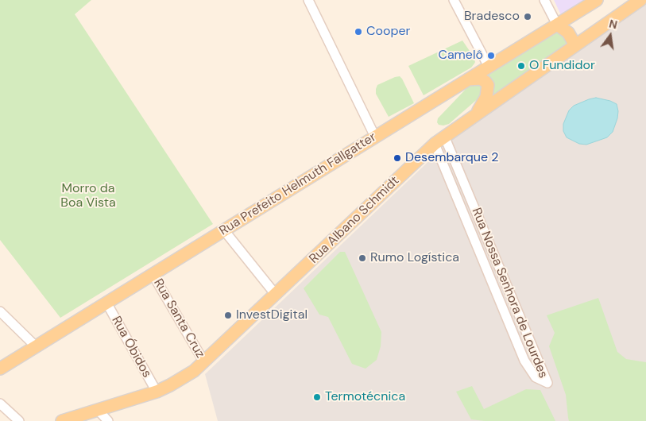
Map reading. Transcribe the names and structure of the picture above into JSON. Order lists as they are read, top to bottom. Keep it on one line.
{"streets":{"main road":["Rua Prefeito Helmuth Fallgatter","Rua Albano Schmidt"],"street":["Rua Nossa Senhora de Lourdes","Rua Santa Cruz","Rua Óbidos"]},"crossings":[["Rua Prefeito Helmuth Fallgatter","Rua Santa Cruz"],["Rua Prefeito Helmuth Fallgatter","Rua Óbidos"],["Rua Albano Schmidt","Rua Nossa Senhora de Lourdes"],["Rua Albano Schmidt","Rua Santa Cruz"],["Rua Albano Schmidt","Rua Óbidos"]],"parks":["Morro da Boa Vista"],"places":["Bradesco","Cooper","Camelô","O Fundidor","Desembarque 2","Rumo Logística","InvestDigital","Termotécnica"],"north":"top"}
